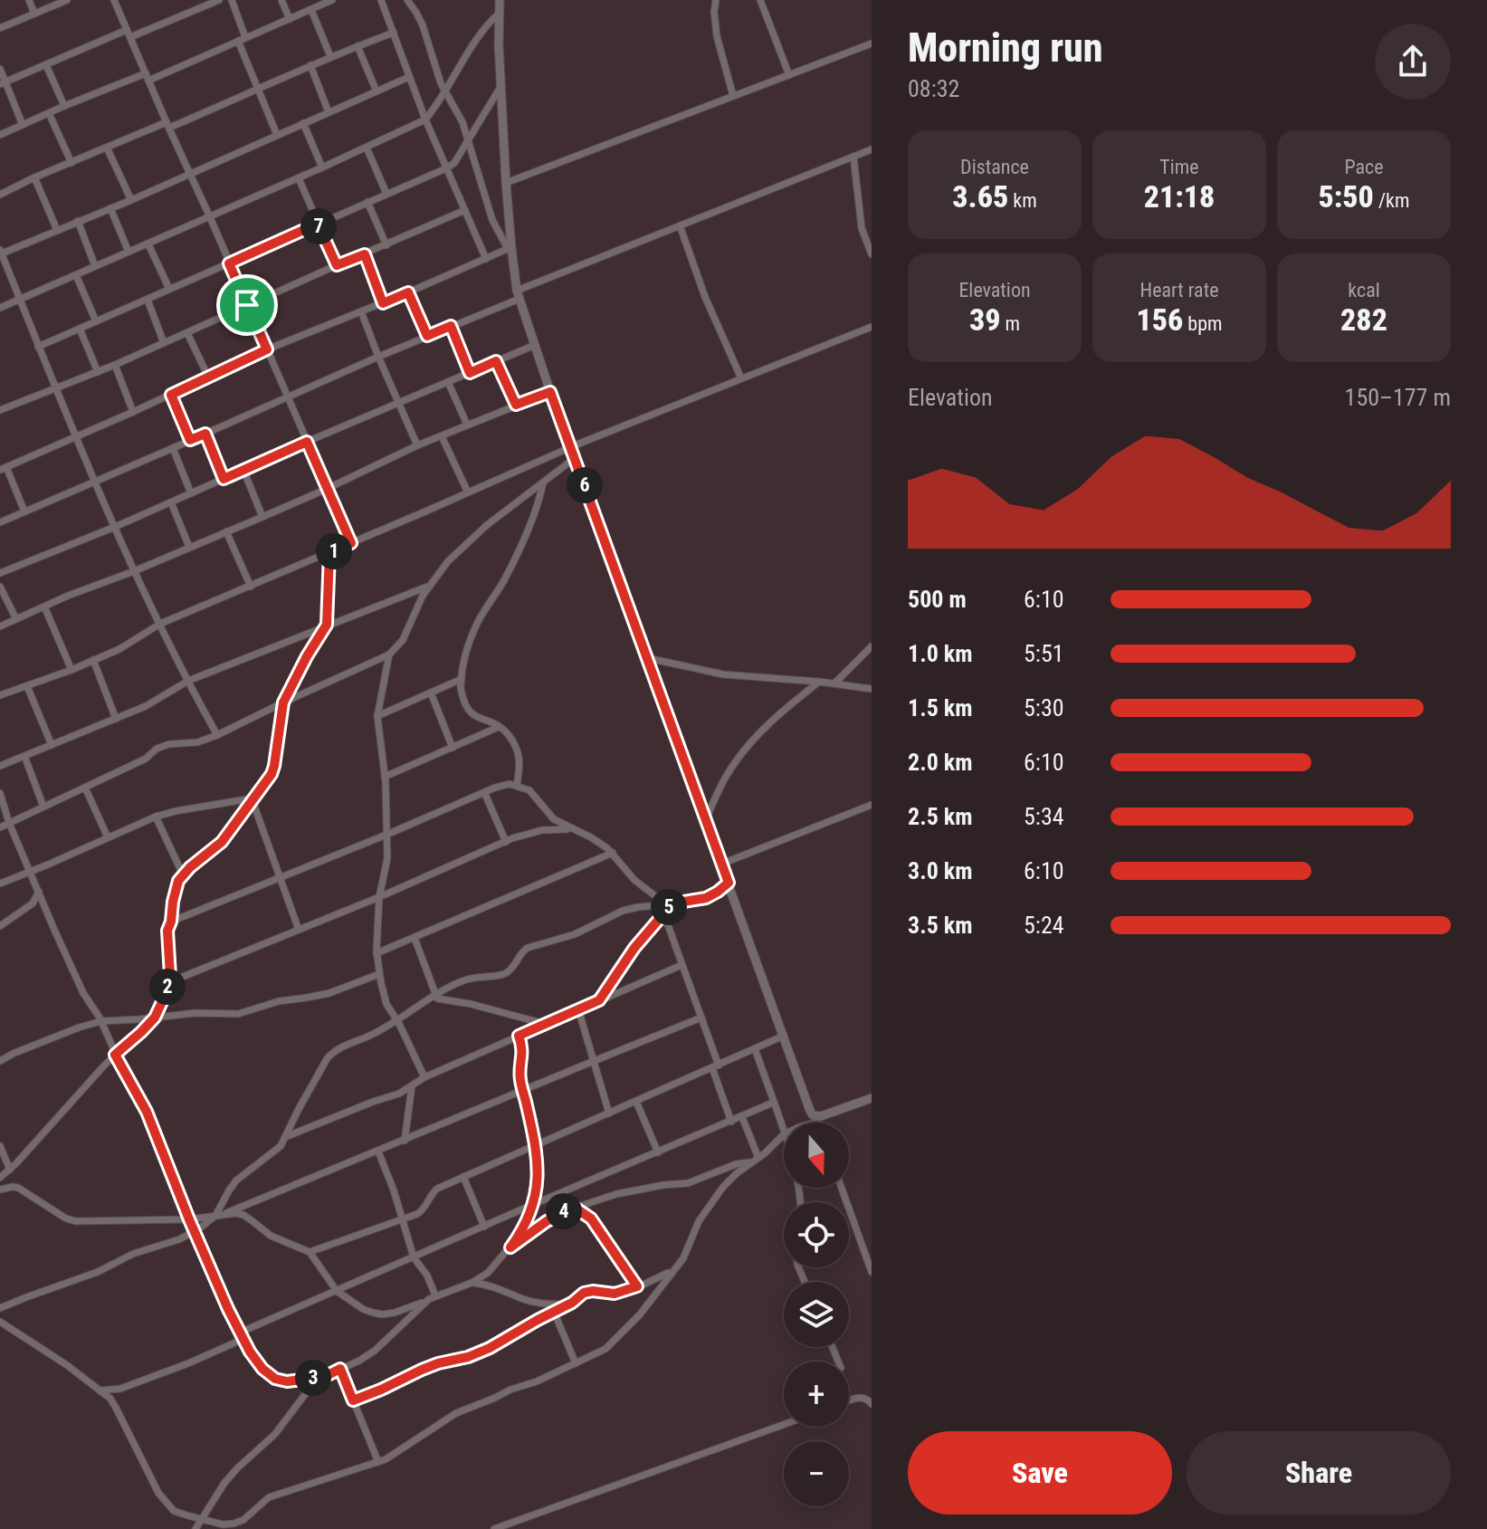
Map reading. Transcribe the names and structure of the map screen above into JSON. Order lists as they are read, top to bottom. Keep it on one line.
{"north":"bottom","page":{"heading":["Morning run","08:32"],"stats":[["Distance","3.65 km"],["Time","21:18"],["Pace","5:50 /km"],["Elevation","39 m"],["Heart rate","156 bpm"],["kcal","282"]],"pins":["7","6","1","5","2","4","3"],"chart":["Elevation","150–177 m"],"list":[{"name":"500 m","note":"6:10"},{"name":"1.0 km","note":"5:51"},{"name":"1.5 km","note":"5:30"},{"name":"2.0 km","note":"6:10"},{"name":"2.5 km","note":"5:34"},{"name":"3.0 km","note":"6:10"},{"name":"3.5 km","note":"5:24"}],"map_buttons":["+","−"],"buttons":["Save","Share"]}}
